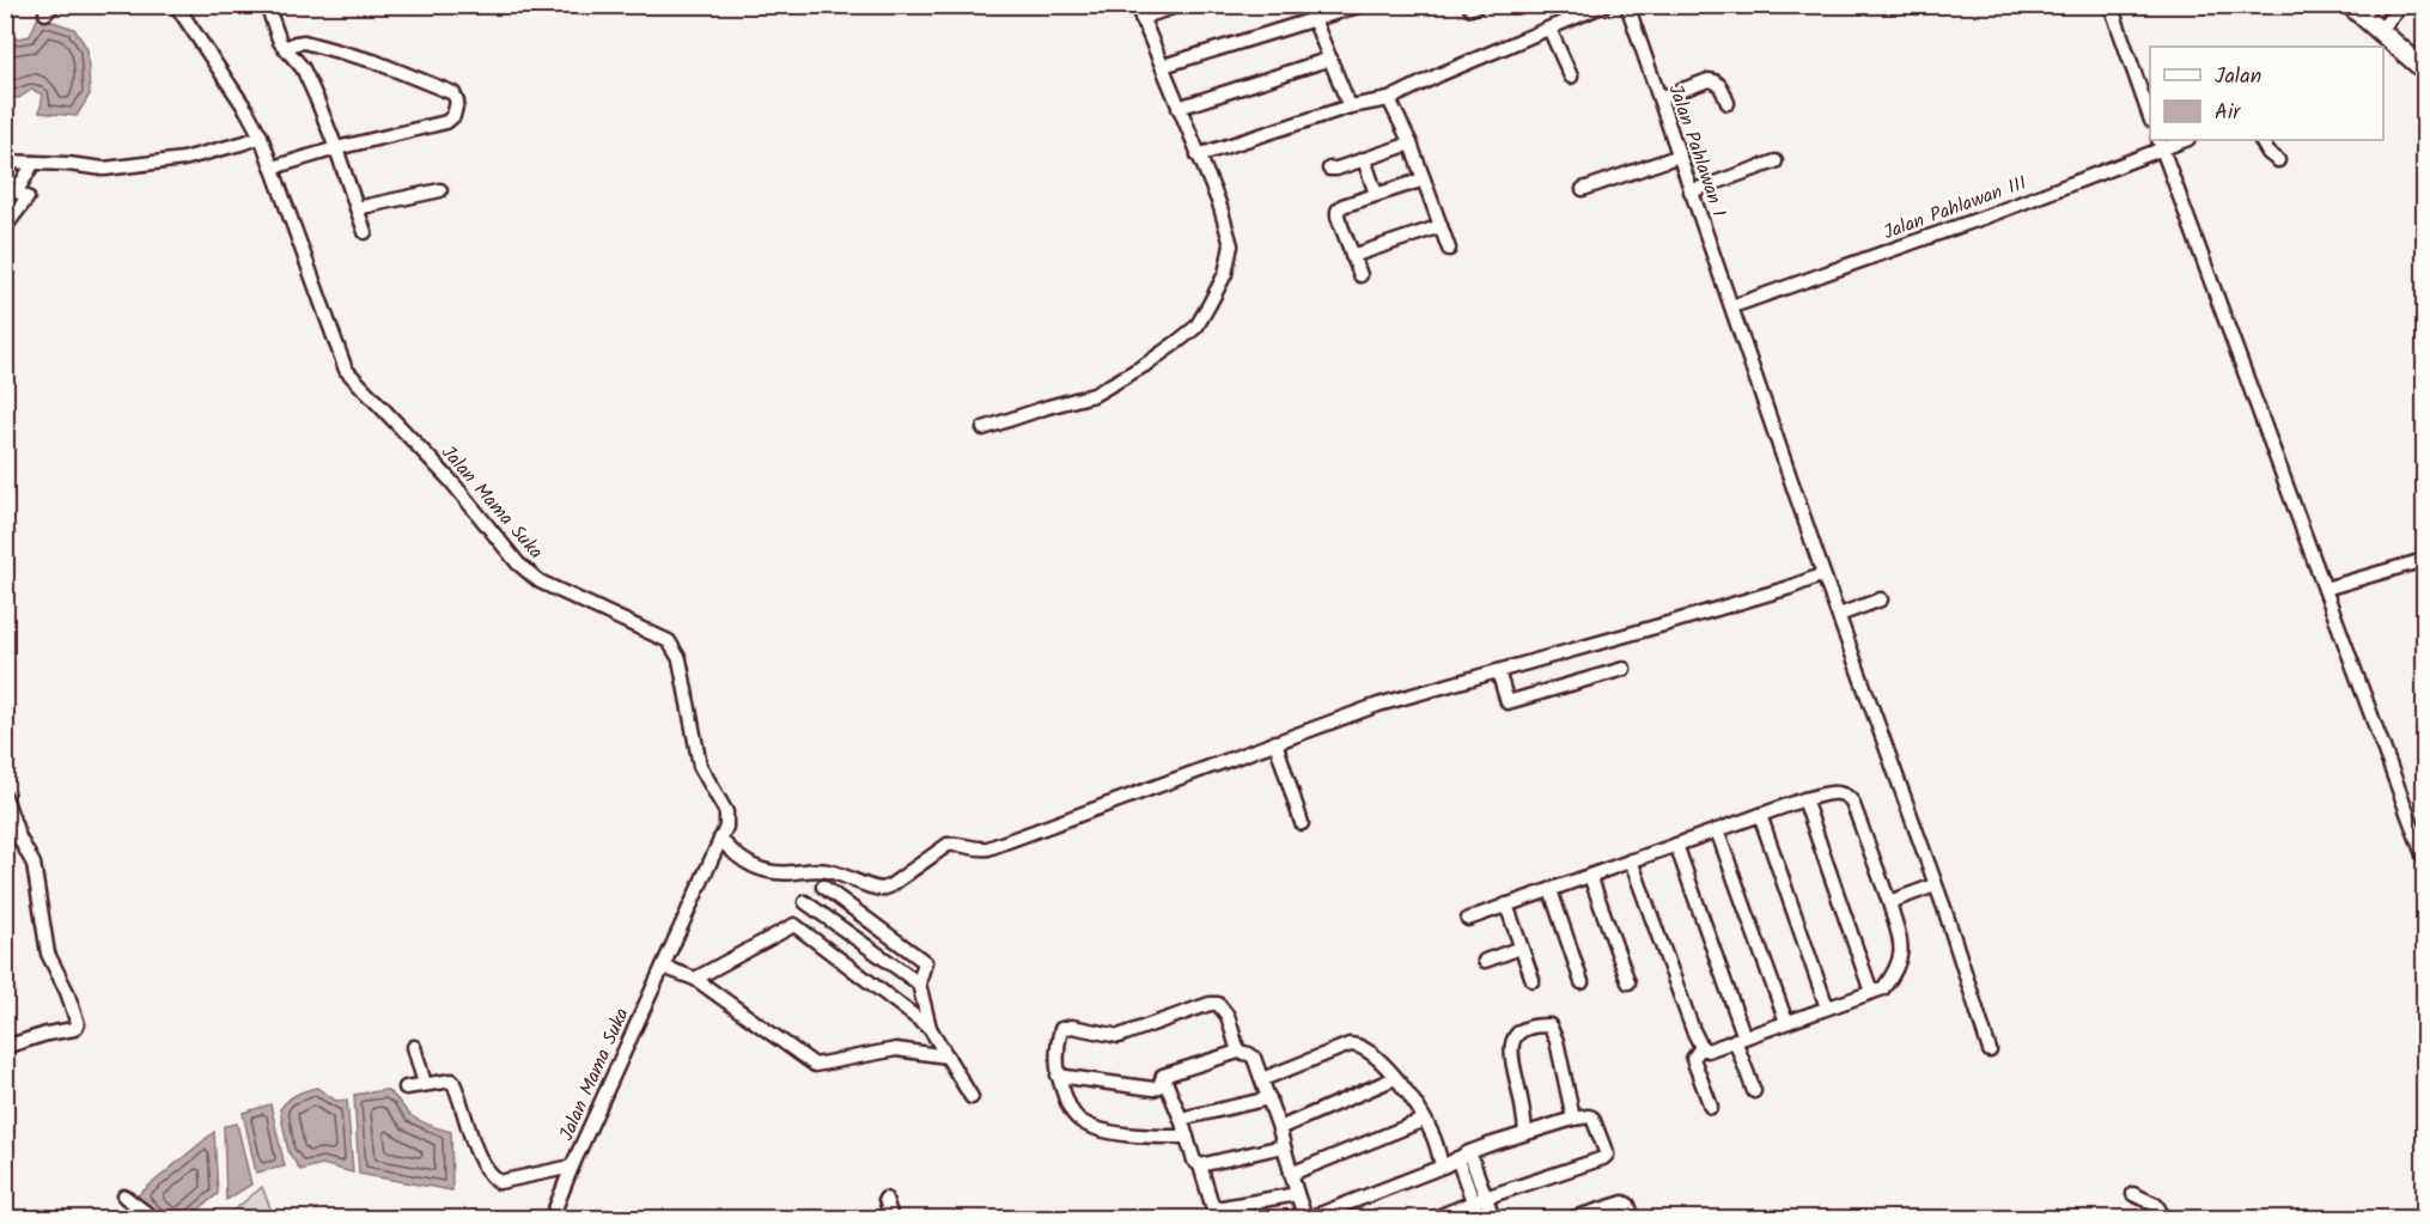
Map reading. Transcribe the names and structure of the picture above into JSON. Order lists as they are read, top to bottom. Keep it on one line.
{"streets":{"street":["Jalan Pahlawan I","Jalan Pahlawan III","Jalan Mama Suka"]},"crossings":[["Jalan Pahlawan I","Jalan Pahlawan III"]],"legend":["Jalan","Air"]}
